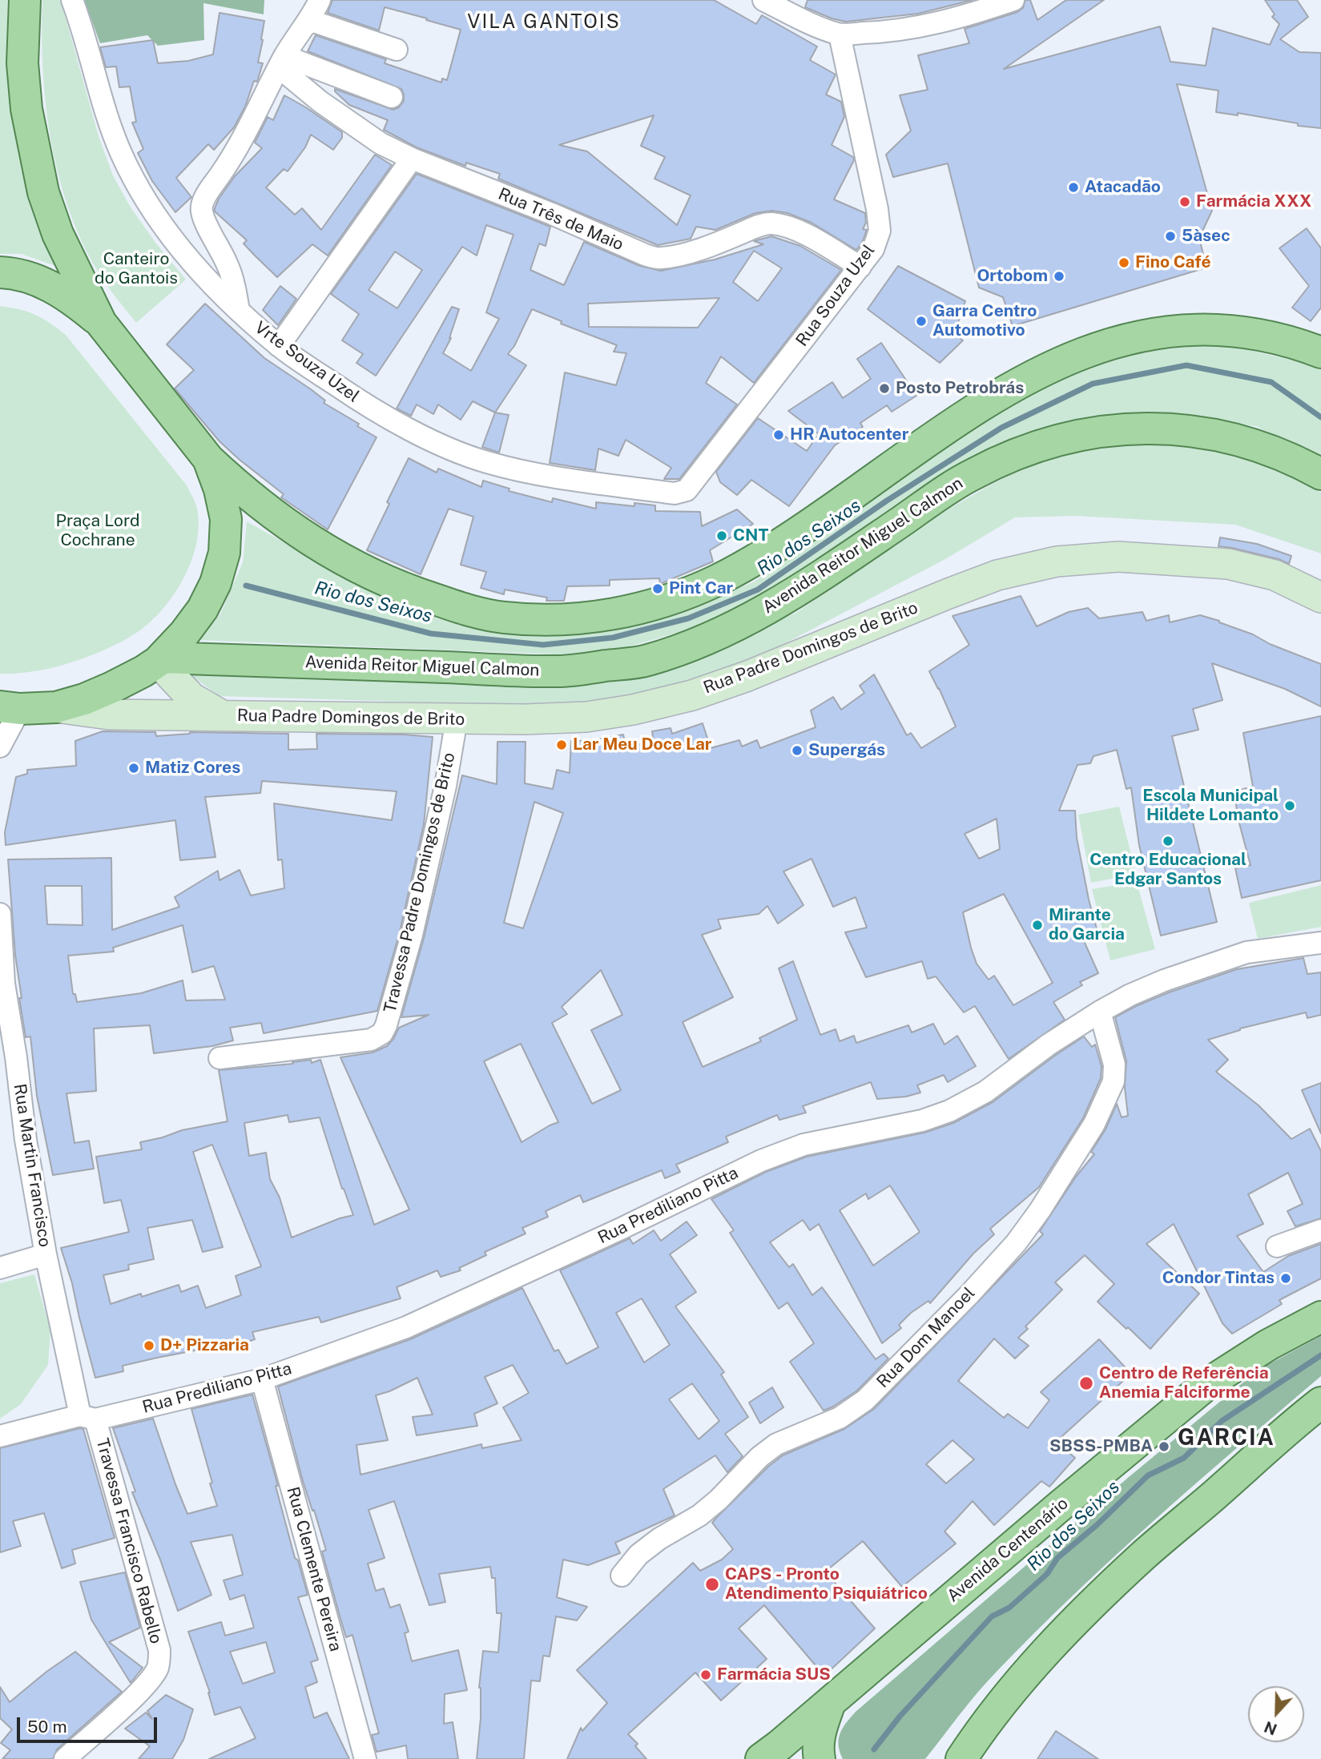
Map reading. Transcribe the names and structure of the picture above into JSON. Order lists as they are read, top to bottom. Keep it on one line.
{"streets":{"main road":["Avenida Reitor Miguel Calmon","Rua Padre Domingos de Brito","Avenida Centenário"],"street":["Rua Três de Maio","Rua Souza Uzel","Vrte Souza Uzel","Travessa Padre Domingos de Brito","Rua Martin Francisco","Rua Prediliano Pitta","Rua Dom Manoel","Travessa Francisco Rabello","Rua Clemente Pereira"]},"crossings":[["Rua Três de Maio","Rua Souza Uzel"],["Rua Souza Uzel","Vrte Souza Uzel"],["Avenida Reitor Miguel Calmon","Rua Padre Domingos de Brito"],["Rua Padre Domingos de Brito","Travessa Padre Domingos de Brito"],["Rua Martin Francisco","Rua Prediliano Pitta"],["Rua Martin Francisco","Travessa Francisco Rabello"],["Rua Prediliano Pitta","Rua Dom Manoel"],["Rua Prediliano Pitta","Travessa Francisco Rabello"],["Rua Prediliano Pitta","Rua Clemente Pereira"]],"districts":["VILA GANTOIS","GARCIA"],"water":["Rio dos Seixos"],"parks":["Canteiro do Gantois","Praça Lord Cochrane"],"places":["Atacadão","Farmácia XXX","5àsec","Fino Café","Ortobom","Garra Centro Automotivo","Posto Petrobrás","HR Autocenter","CNT","Pint Car","Lar Meu Doce Lar","Supergás","Matiz Cores","Escola Municipal Hildete Lomanto","Centro Educacional Edgar Santos","Mirante do Garcia","Condor Tintas","D+ Pizzaria","Centro de Referência Anemia Falciforme","SBSS-PMBA","CAPS - Pronto Atendimento Psiquiátrico","Farmácia SUS"],"scale_bar":"50 m","north":"bottom"}
